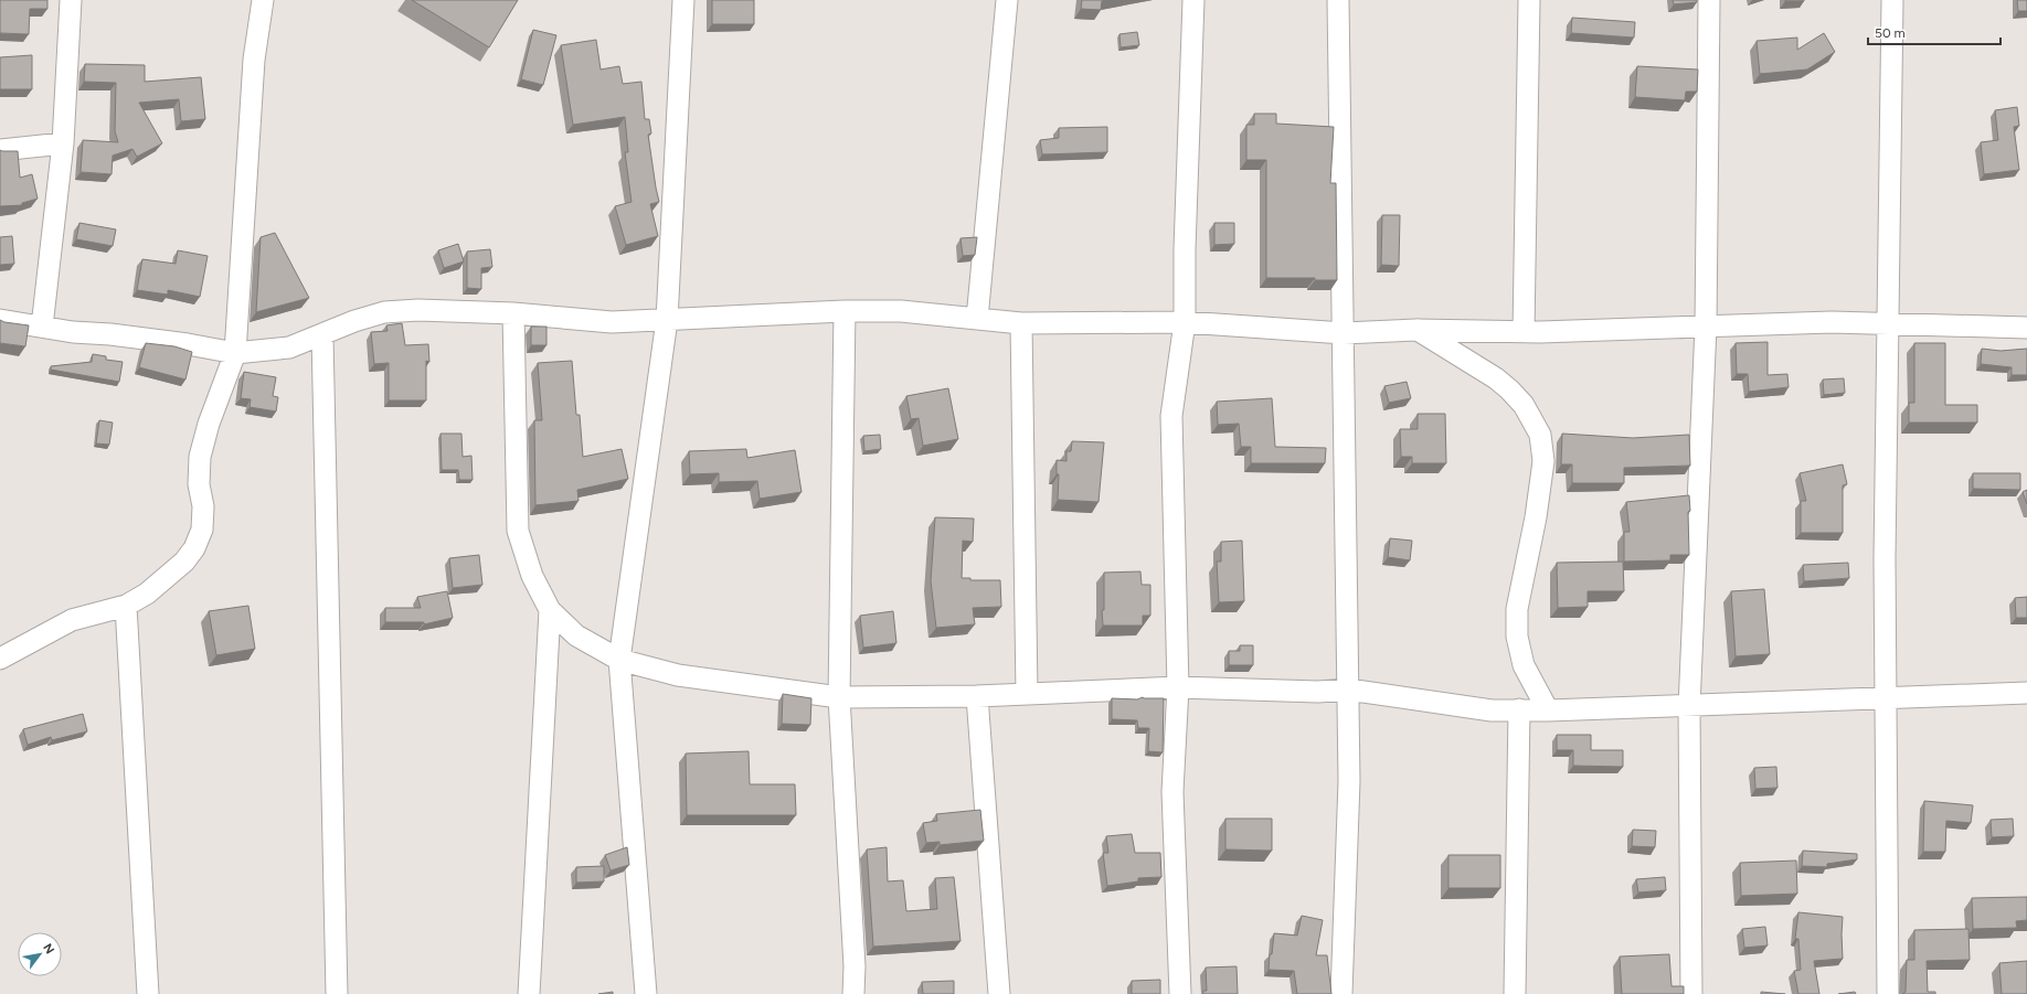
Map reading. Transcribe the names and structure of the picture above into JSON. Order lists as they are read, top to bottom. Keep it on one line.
{"scale_bar":"50 m","north":"top right"}
